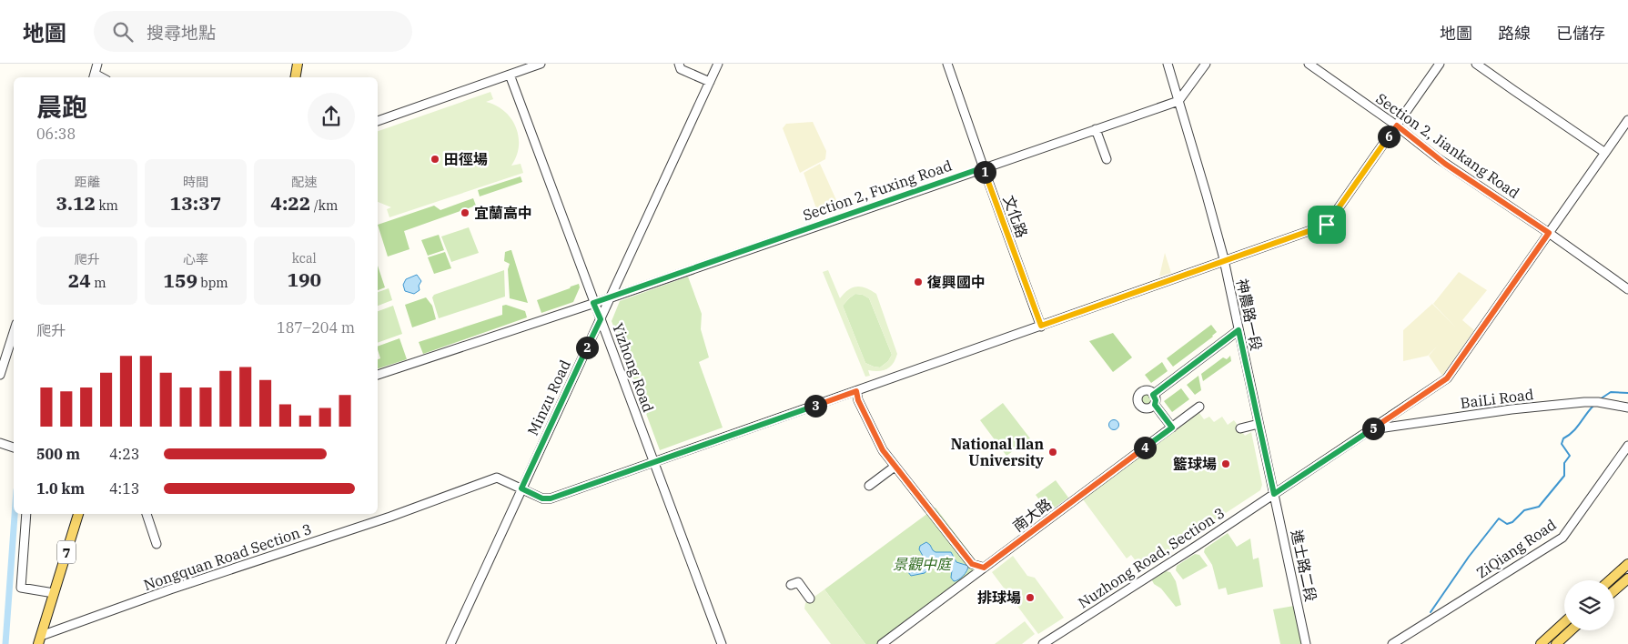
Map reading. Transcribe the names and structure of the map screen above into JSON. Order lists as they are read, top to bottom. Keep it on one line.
{"streets":{"main road":["7"],"street":["Section 2, Jiankang Road","Section 2, Fuxing Road","文化路","神農路一段","Yizhong Road","Minzu Road","BaiLi Road","南大路","ZiQiang Road","Nongquan Road Section 3","Nuzhong Road, Section 3","進士路二段"]},"crossings":[["Section 2, Jiankang Road","Nongquan Road Section 3"],["Section 2, Jiankang Road","Nuzhong Road, Section 3"],["Section 2, Fuxing Road","文化路"],["Section 2, Fuxing Road","神農路一段"],["Section 2, Fuxing Road","Yizhong Road"],["Section 2, Fuxing Road","Minzu Road"],["文化路","Nongquan Road Section 3"],["神農路一段","Nongquan Road Section 3"],["神農路一段","Nuzhong Road, Section 3"],["神農路一段","進士路二段"],["Yizhong Road","Minzu Road"],["Yizhong Road","Nongquan Road Section 3"],["Minzu Road","Nongquan Road Section 3"],["BaiLi Road","Nuzhong Road, Section 3"],["7","Nongquan Road Section 3"],["Nuzhong Road, Section 3","進士路二段"]],"parks":["景觀中庭"],"places":["田徑場","宜蘭高中","復興國中","National Ilan University","籃球場","排球場"],"page":{"header":"地圖","search":"搜尋地點","nav":["地圖","路線","已儲存"],"heading":["晨跑","06:38"],"pins":["6","1","2","3","5","4"],"stats":[["距離","3.12 km"],["時間","13:37"],["配速","4:22 /km"],["爬升","24 m"],["心率","159 bpm"],["kcal","190"]],"chart":["爬升","187–204 m"],"list":[{"name":"500 m","note":"4:23"},{"name":"1.0 km","note":"4:13"}]}}
